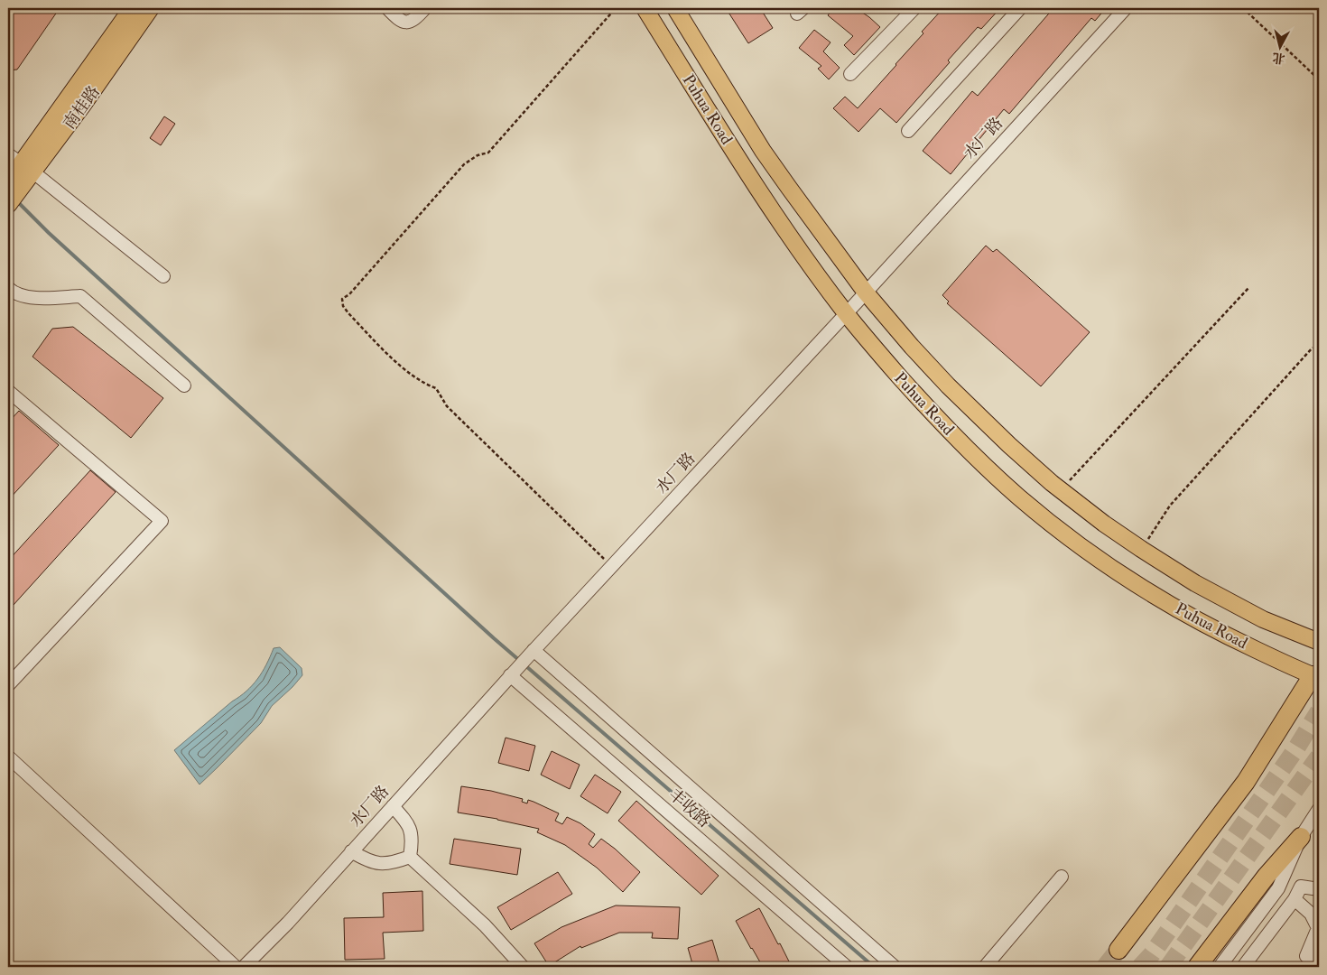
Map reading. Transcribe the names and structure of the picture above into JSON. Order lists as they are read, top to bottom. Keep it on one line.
{"streets":{"main road":["南桂路","Puhua Road"],"street":["水厂路","丰收路"]},"crossings":[["Puhua Road","水厂路"],["水厂路","丰收路"]],"north":"bottom"}
